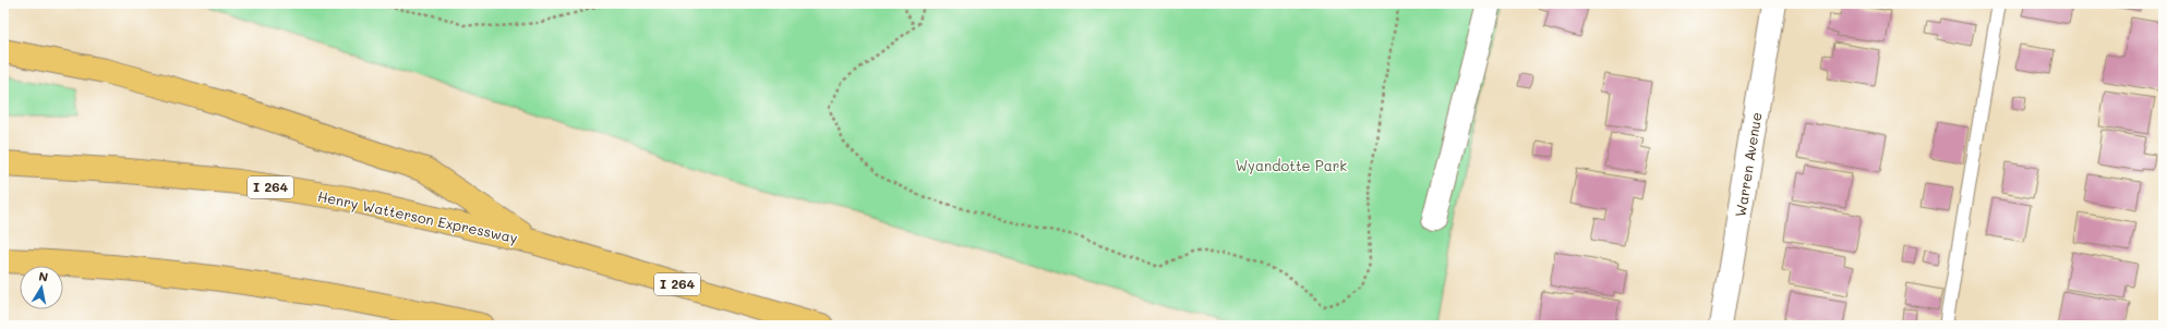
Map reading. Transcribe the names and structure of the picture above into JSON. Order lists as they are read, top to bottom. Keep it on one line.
{"streets":{"highway":["I 264","Henry Watterson Expressway"],"street":["Warren Avenue"]},"parks":["Wyandotte Park"],"north":"top"}
